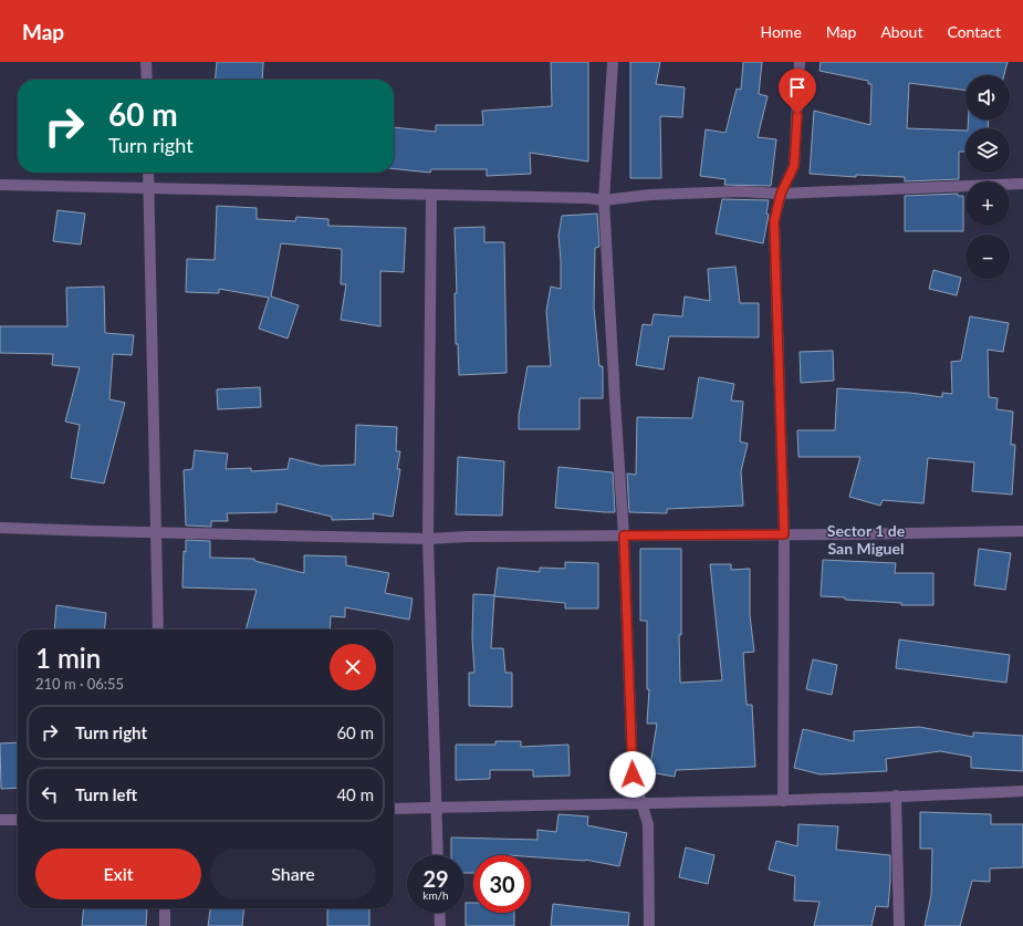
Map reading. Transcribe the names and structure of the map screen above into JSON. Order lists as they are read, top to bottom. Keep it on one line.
{"districts":["Sector 1 de San Miguel"],"page":{"header":"Map","nav":["Home","Map","About","Contact"],"map_buttons":["+","−"],"turn":["60 m","Turn right"],"heading":["1 min","210 m · 06:55"],"list":[{"name":"Turn right","value":"60 m"},{"name":"Turn left","value":"40 m"}],"buttons":["Exit","Share"],"speed":"29 km/h","limit":"30"}}
